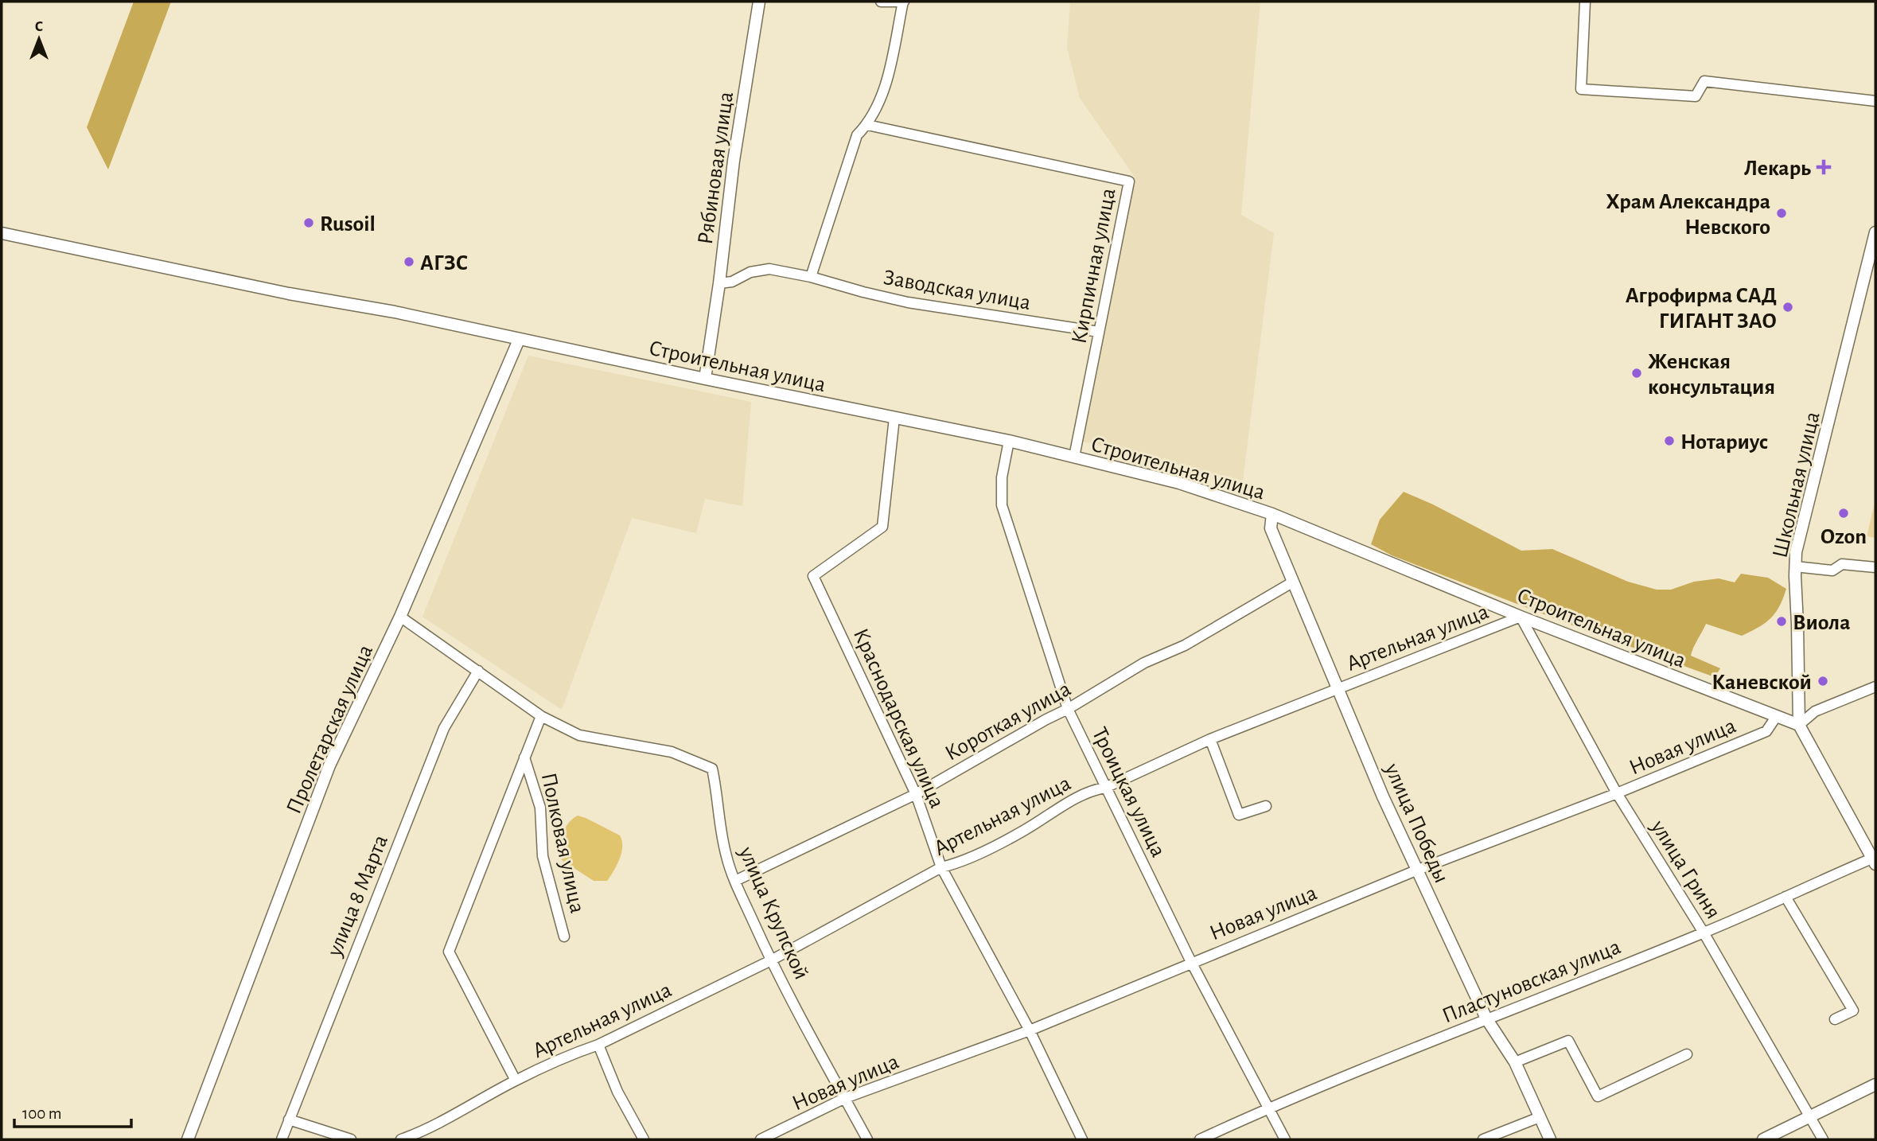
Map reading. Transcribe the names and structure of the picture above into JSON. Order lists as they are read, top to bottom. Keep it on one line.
{"streets":{"street":["Рябиновая улица","Кирпичная улица","Заводская улица","Строительная улица","Школьная улица","Артельная улица","Краснодарская улица","Короткая улица","Пролетарская улица","Новая улица","Троицкая улица","улица Победы","Полковая улица","улица Гриня","улица 8 Марта","улица Крупской","Пластуновская улица"]},"crossings":[["Рябиновая улица","Заводская улица"],["Рябиновая улица","Строительная улица"],["Кирпичная улица","Заводская улица"],["Кирпичная улица","Строительная улица"],["Строительная улица","Школьная улица"],["Строительная улица","Артельная улица"],["Строительная улица","Краснодарская улица"],["Строительная улица","Пролетарская улица"],["Строительная улица","Новая улица"],["Строительная улица","Троицкая улица"],["Строительная улица","улица Победы"],["Строительная улица","улица Гриня"],["Школьная улица","Пластуновская улица"],["Артельная улица","Краснодарская улица"],["Артельная улица","Троицкая улица"],["Артельная улица","улица Победы"],["Артельная улица","Полковая улица"],["Артельная улица","улица Гриня"],["Артельная улица","улица Крупской"],["Краснодарская улица","Короткая улица"],["Краснодарская улица","Новая улица"],["Короткая улица","Троицкая улица"],["Короткая улица","улица Победы"],["Короткая улица","улица Крупской"],["Пролетарская улица","улица Крупской"],["Новая улица","Троицкая улица"],["Новая улица","улица Победы"],["Новая улица","улица Гриня"],["Новая улица","улица Крупской"],["Троицкая улица","Пластуновская улица"],["улица Победы","Пластуновская улица"],["улица Гриня","Пластуновская улица"],["улица 8 Марта","улица Крупской"]],"places":{"health":["Лекарь"],"other":["Храм Александра Невского","Rusoil","АГЗС","Агрофирма САД ГИГАНТ ЗАО","Женская консультация","Нотариус","Ozon","Виола","Каневской"]},"scale_bar":"100 m","north":"top"}
